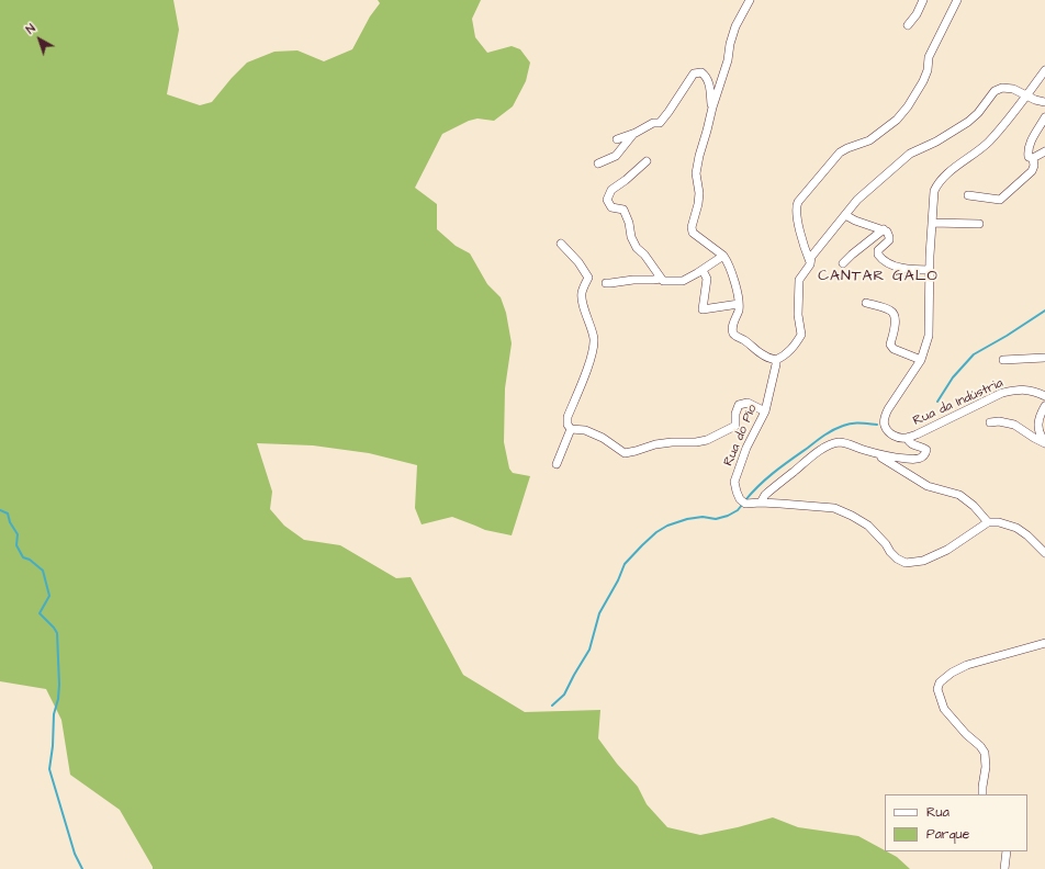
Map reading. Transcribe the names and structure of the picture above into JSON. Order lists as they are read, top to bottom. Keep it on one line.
{"streets":{"street":["Rua da Indústria","Rua do Pio"]},"districts":["CANTAR GALO"],"legend":["Rua","Parque"],"north":"top left"}
